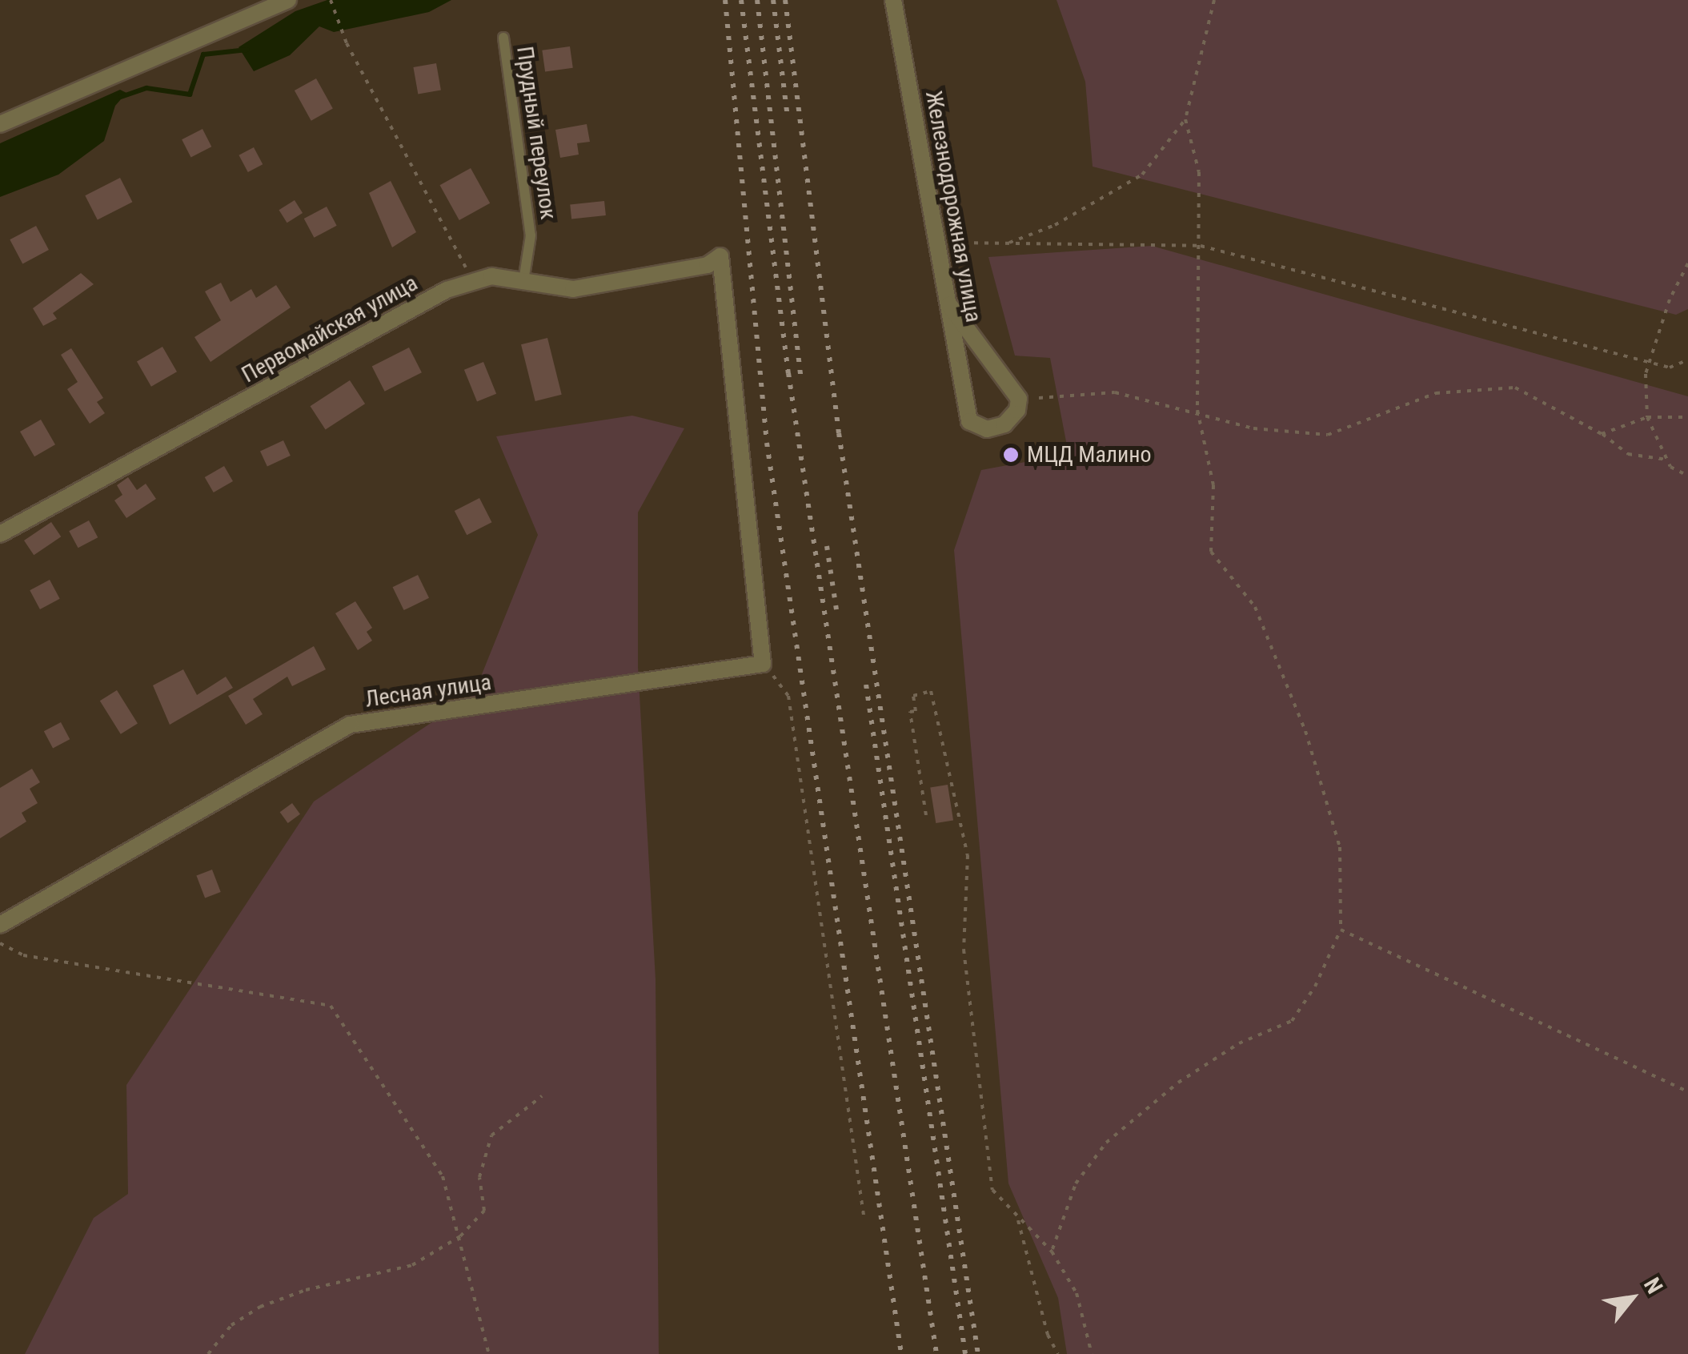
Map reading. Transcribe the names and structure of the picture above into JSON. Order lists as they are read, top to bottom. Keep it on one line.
{"streets":{"street":["Железнодорожная улица","Первомайская улица","Лесная улица"],"lane":["Прудный переулок"]},"crossings":[["Прудный переулок","Первомайская улица"],["Первомайская улица","Лесная улица"]],"places":["МЦД Малино"],"north":"top right"}
